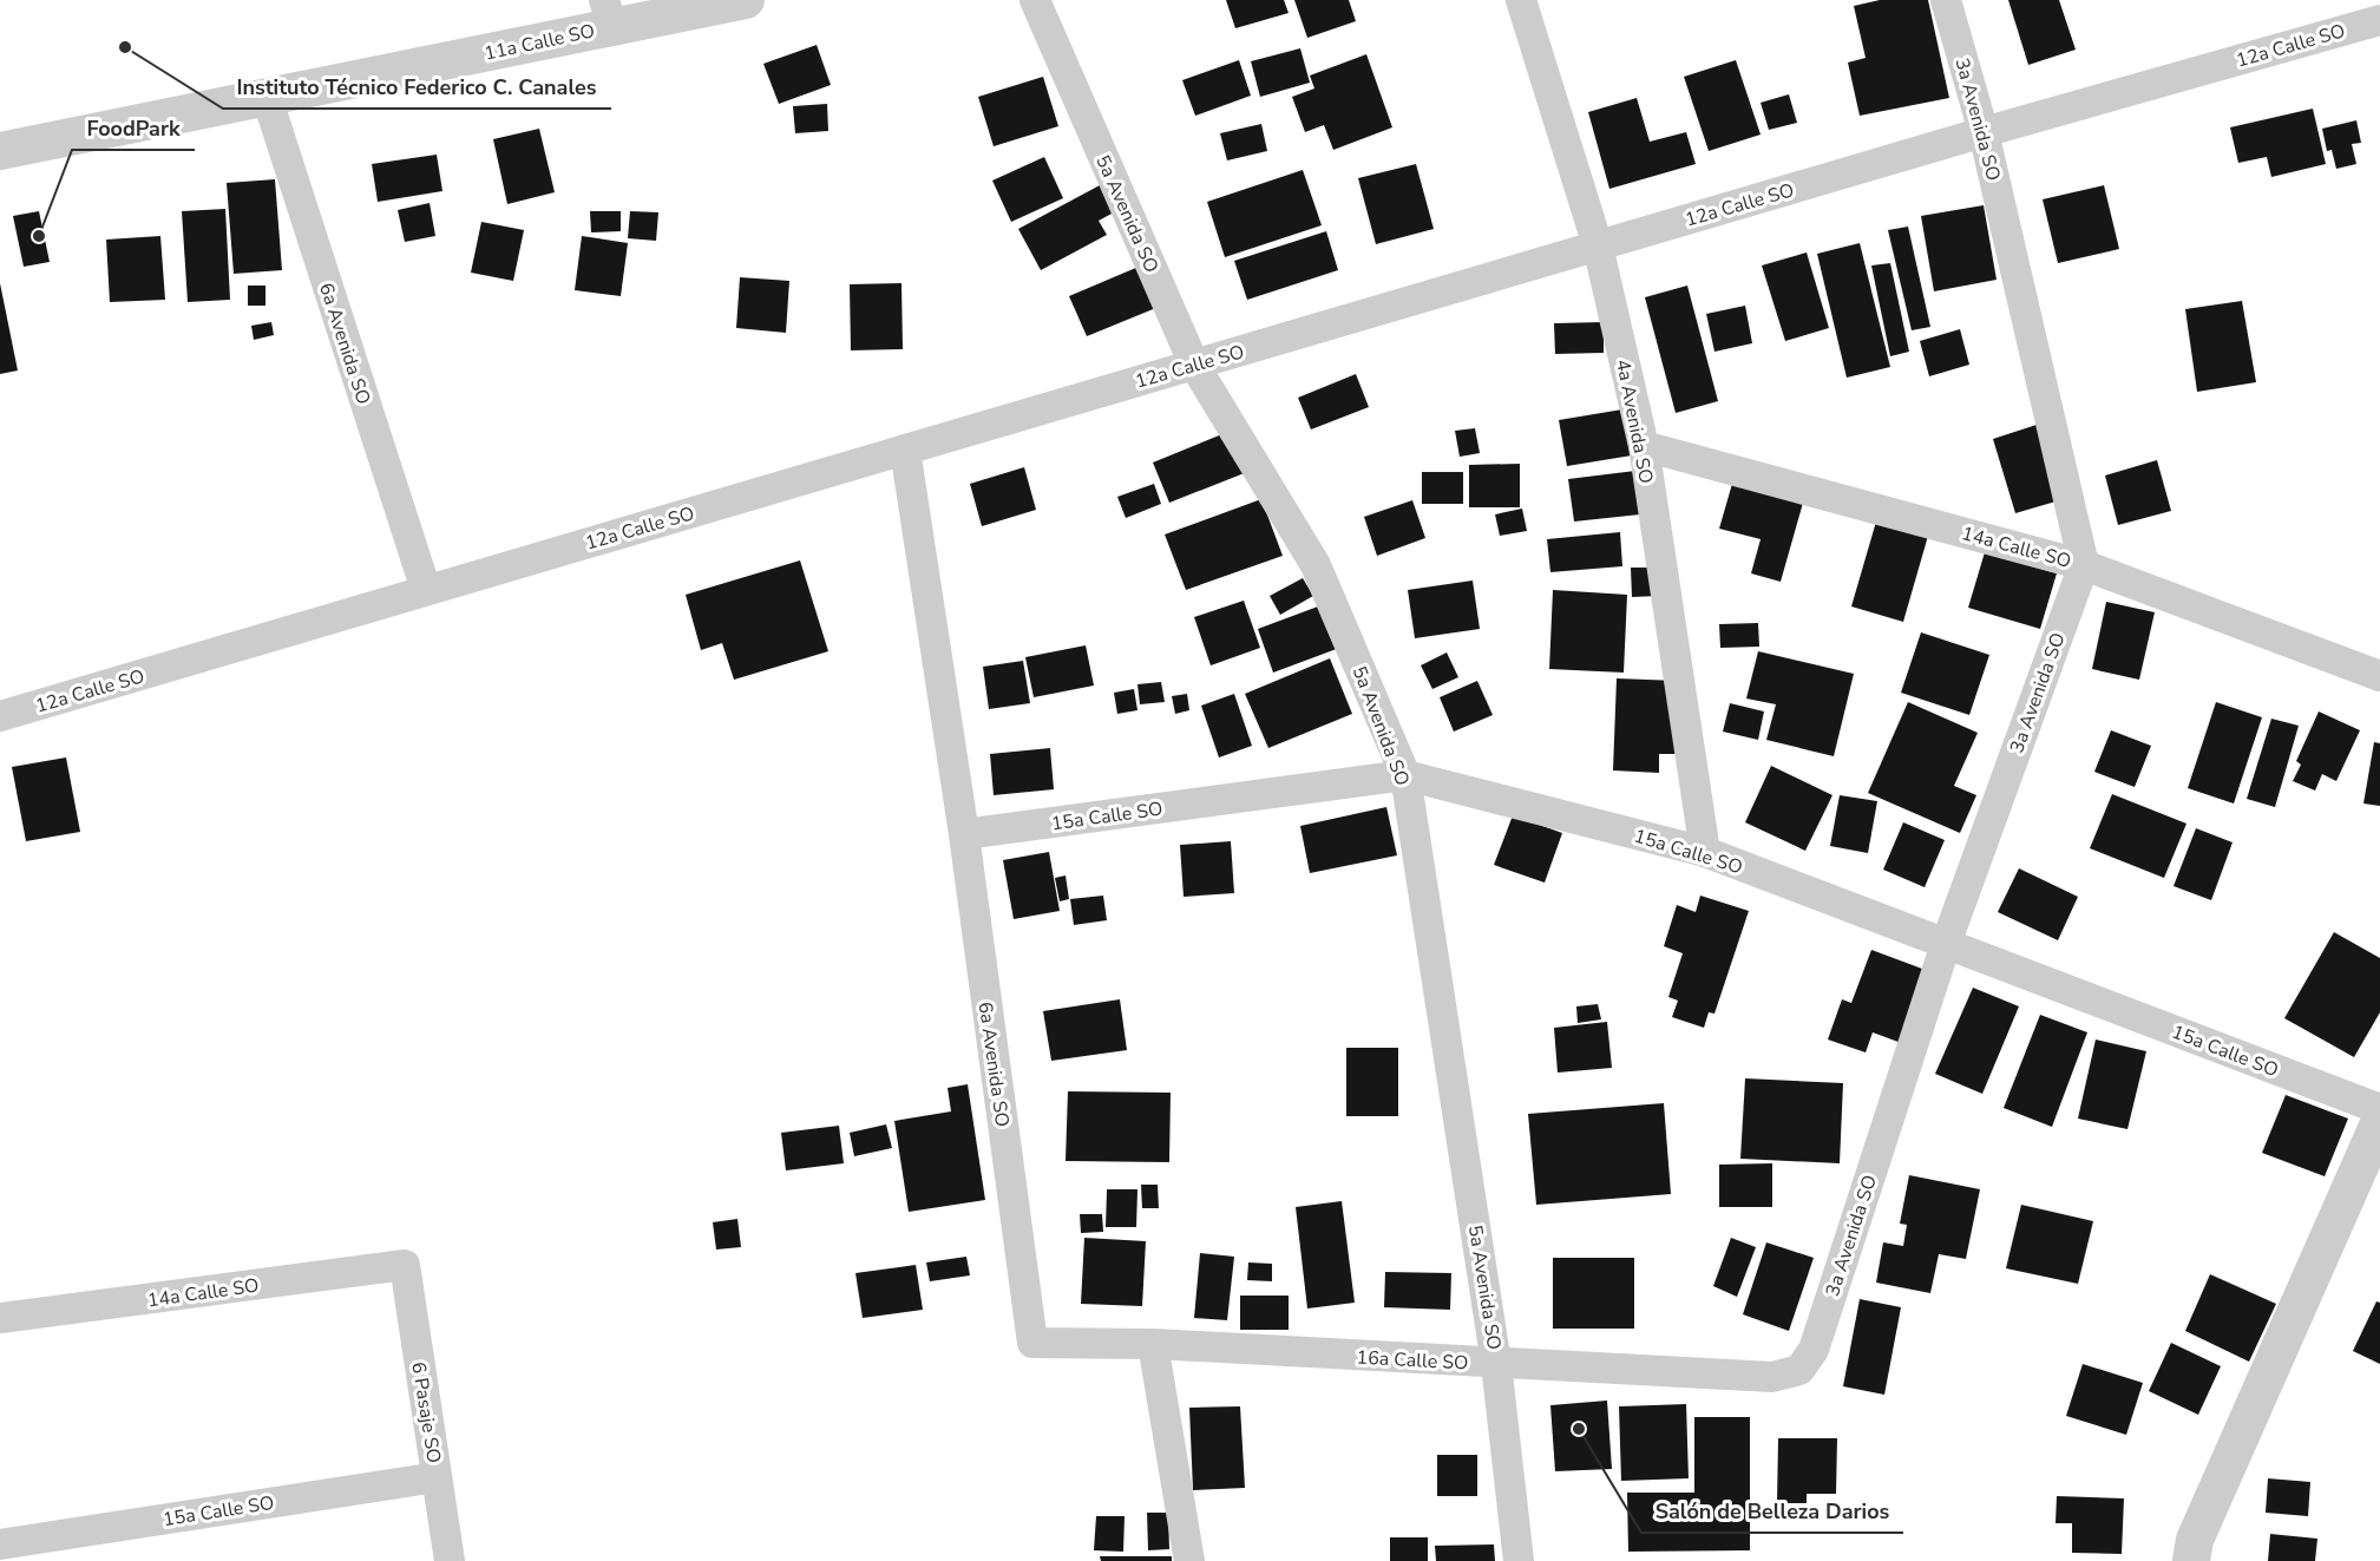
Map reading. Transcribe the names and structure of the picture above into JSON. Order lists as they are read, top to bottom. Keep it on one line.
{"streets":{"street":["11a Calle SO","12a Calle SO","3a Avenida SO","5a Avenida SO","6a Avenida SO","4a Avenida SO","14a Calle SO","15a Calle SO","16a Calle SO","6 Pasaje SO"]},"crossings":[["11a Calle SO","6a Avenida SO"],["12a Calle SO","3a Avenida SO"],["12a Calle SO","5a Avenida SO"],["12a Calle SO","6a Avenida SO"],["12a Calle SO","4a Avenida SO"],["3a Avenida SO","14a Calle SO"],["3a Avenida SO","15a Calle SO"],["3a Avenida SO","16a Calle SO"],["5a Avenida SO","15a Calle SO"],["5a Avenida SO","16a Calle SO"],["6a Avenida SO","15a Calle SO"],["6a Avenida SO","16a Calle SO"],["4a Avenida SO","14a Calle SO"],["4a Avenida SO","15a Calle SO"],["14a Calle SO","6 Pasaje SO"],["15a Calle SO","6 Pasaje SO"]],"places":["Instituto Técnico Federico C. Canales","FoodPark","Salón de Belleza Darios"]}
